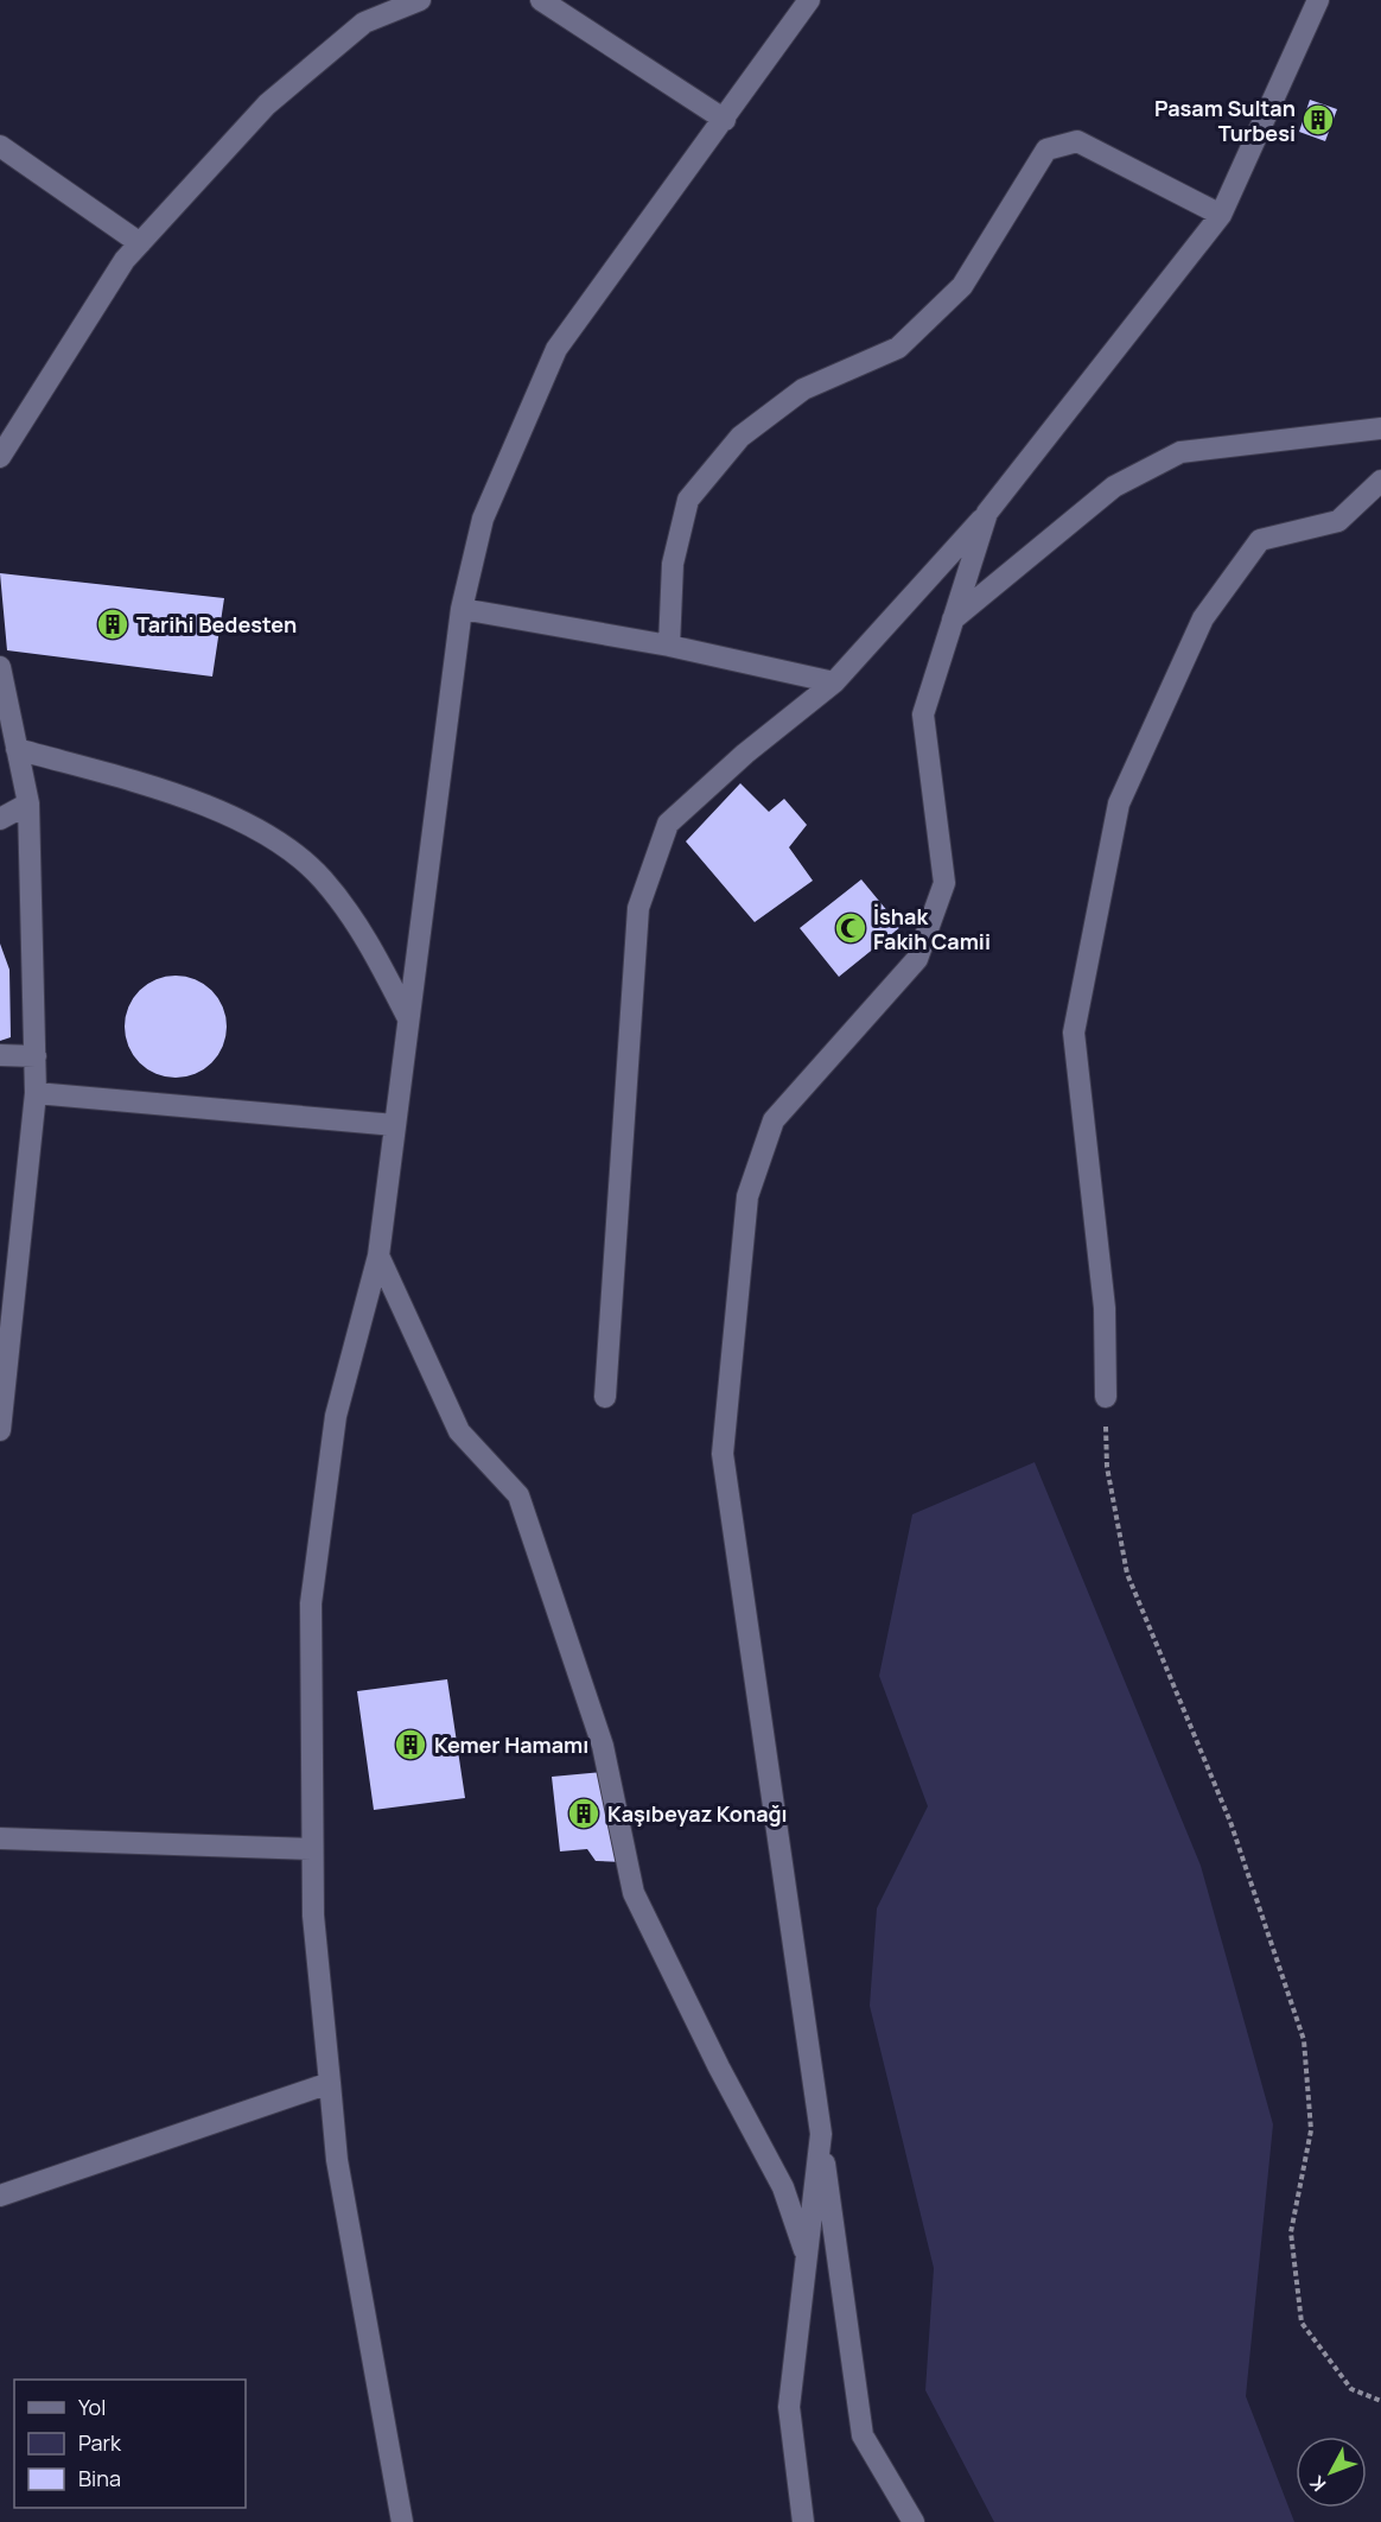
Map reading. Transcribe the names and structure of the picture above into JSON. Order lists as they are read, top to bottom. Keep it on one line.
{"places":{"building":["Pasam Sultan Turbesi","Tarihi Bedesten","Kemer Hamamı","Kaşıbeyaz Konağı"],"mosque":["İshak Fakih Camii"]},"legend":["Yol","Park","Bina"],"north":"bottom left"}
